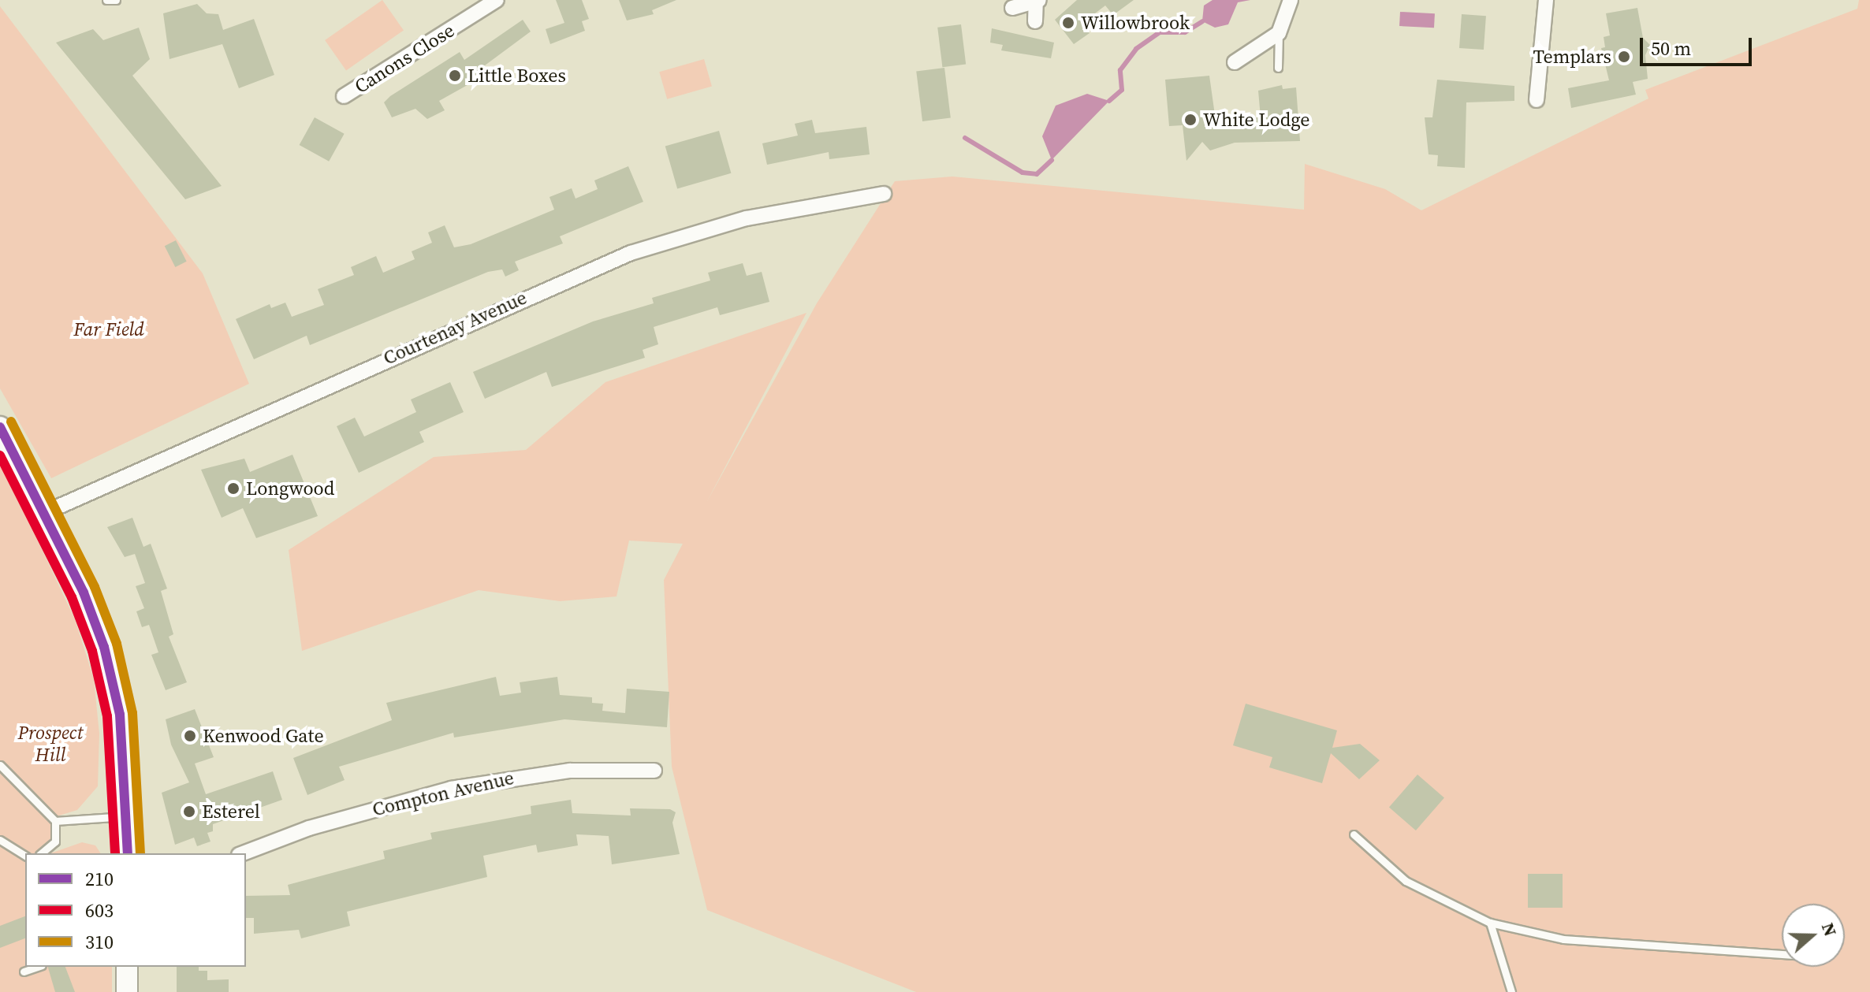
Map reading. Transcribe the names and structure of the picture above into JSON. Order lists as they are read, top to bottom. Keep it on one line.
{"streets":{"street":["Canons Close","Courtenay Avenue","Compton Avenue"]},"parks":["Far Field","Prospect Hill"],"places":["Willowbrook","Templars","Little Boxes","White Lodge","Longwood","Kenwood Gate","Esterel"],"lines":["transit line 310","transit line 210","transit line 603"],"legend":["210","603","310"],"scale_bar":"50 m","north":"right"}
